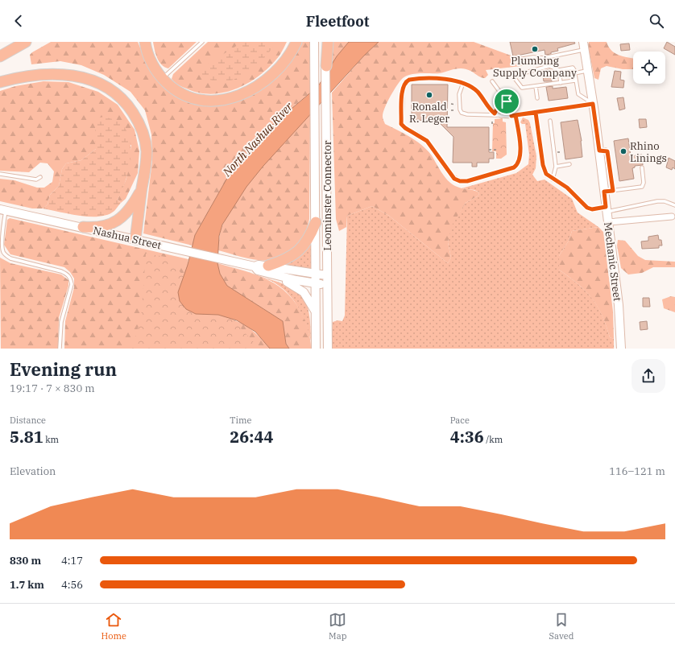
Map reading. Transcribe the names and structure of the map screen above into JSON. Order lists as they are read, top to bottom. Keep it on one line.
{"streets":{"main road":["Leominster Connector","Nashua Street","Mechanic Street"]},"crossings":[["Leominster Connector","Nashua Street"]],"water":["North Nashua River"],"places":["Plumbing Supply Company","Ronald R. Leger","Rhino Linings"],"page":{"header":"Fleetfoot","heading":["Evening run","19:17 · 7 × 830 m"],"stats":[["Distance","5.81 km"],["Time","26:44"],["Pace","4:36 /km"]],"chart":["Elevation","116–121 m"],"list":[{"name":"830 m","note":"4:17"},{"name":"1.7 km","note":"4:56"}],"tabs":["Home","Map","Saved"]}}
